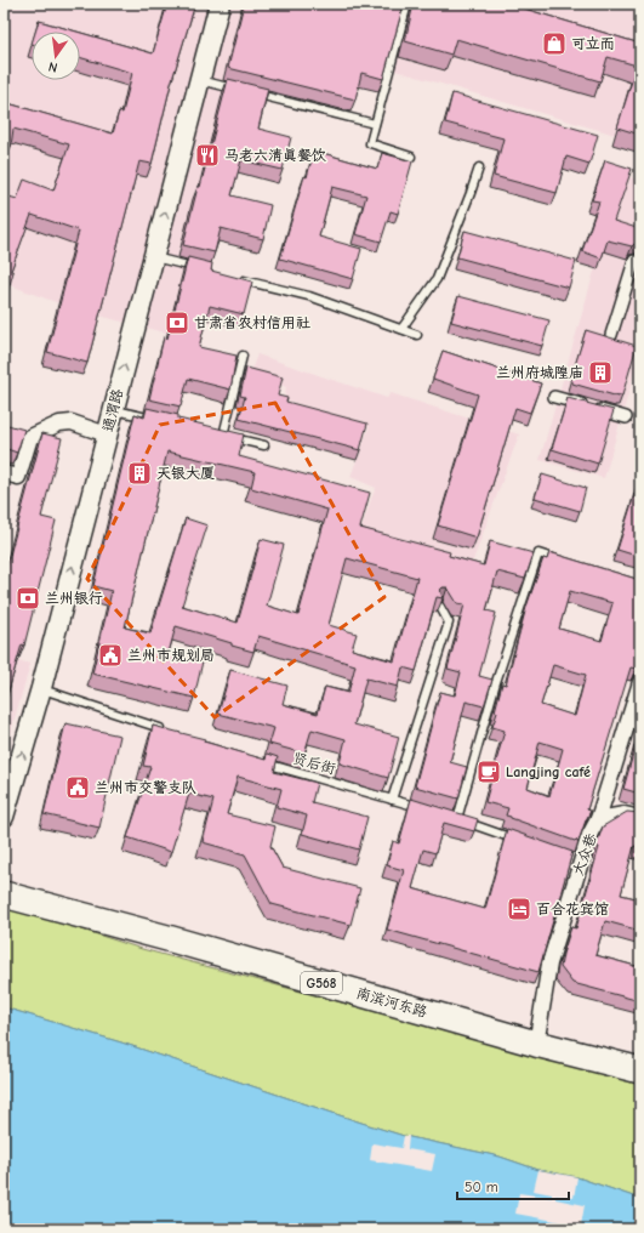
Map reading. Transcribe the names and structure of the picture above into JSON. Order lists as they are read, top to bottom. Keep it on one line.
{"streets":{"highway":["G568","南滨河东路"],"street":["通渭路","大众巷"],"lane":["贤后街"]},"crossings":[["大众巷","南滨河东路"]],"one_way":["通渭路"],"places":{"shop":["可立而"],"restaurant":["马老六清真餐饮"],"bank":["甘肃省农村信用社","兰州银行"],"building":["兰州府城隍庙","天银大厦"],"public building":["兰州市规划局","兰州市交警支队"],"cafe":["Langjing café"],"hotel":["百合花宾馆"]},"scale_bar":"50 m","north":"bottom"}
